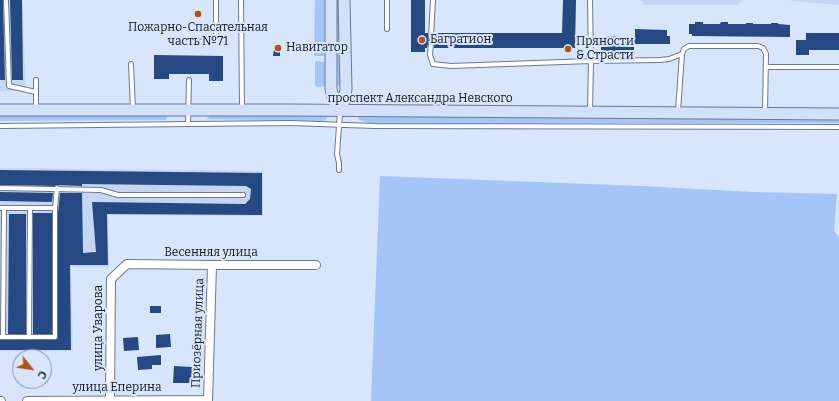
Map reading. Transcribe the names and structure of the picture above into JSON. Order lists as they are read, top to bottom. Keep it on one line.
{"streets":{"main road":["проспект Александра Невского"],"street":["Весенняя улица","улица Уварова","Приозёрная улица","улица Еперина"]},"crossings":[["Весенняя улица","улица Уварова"],["Весенняя улица","Приозёрная улица"],["улица Уварова","улица Еперина"],["Приозёрная улица","улица Еперина"]],"places":["Пожарно-Спасательная часть №71","Багратион","Навигатор","Пряности & Страсти"],"north":"bottom right"}
